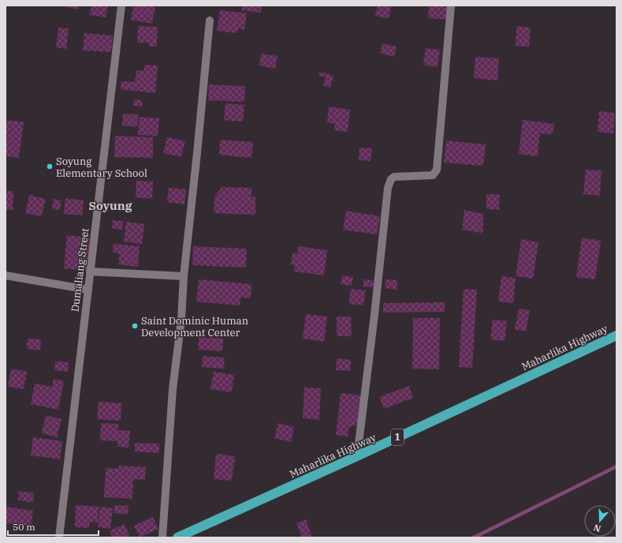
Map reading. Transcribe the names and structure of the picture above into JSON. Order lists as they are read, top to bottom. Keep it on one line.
{"streets":{"highway":["Maharlika Highway","1"],"street":["Dumaliang Street"]},"districts":["Soyung"],"places":["Soyung Elementary School","Saint Dominic Human Development Center"],"scale_bar":"50 m","north":"bottom"}
